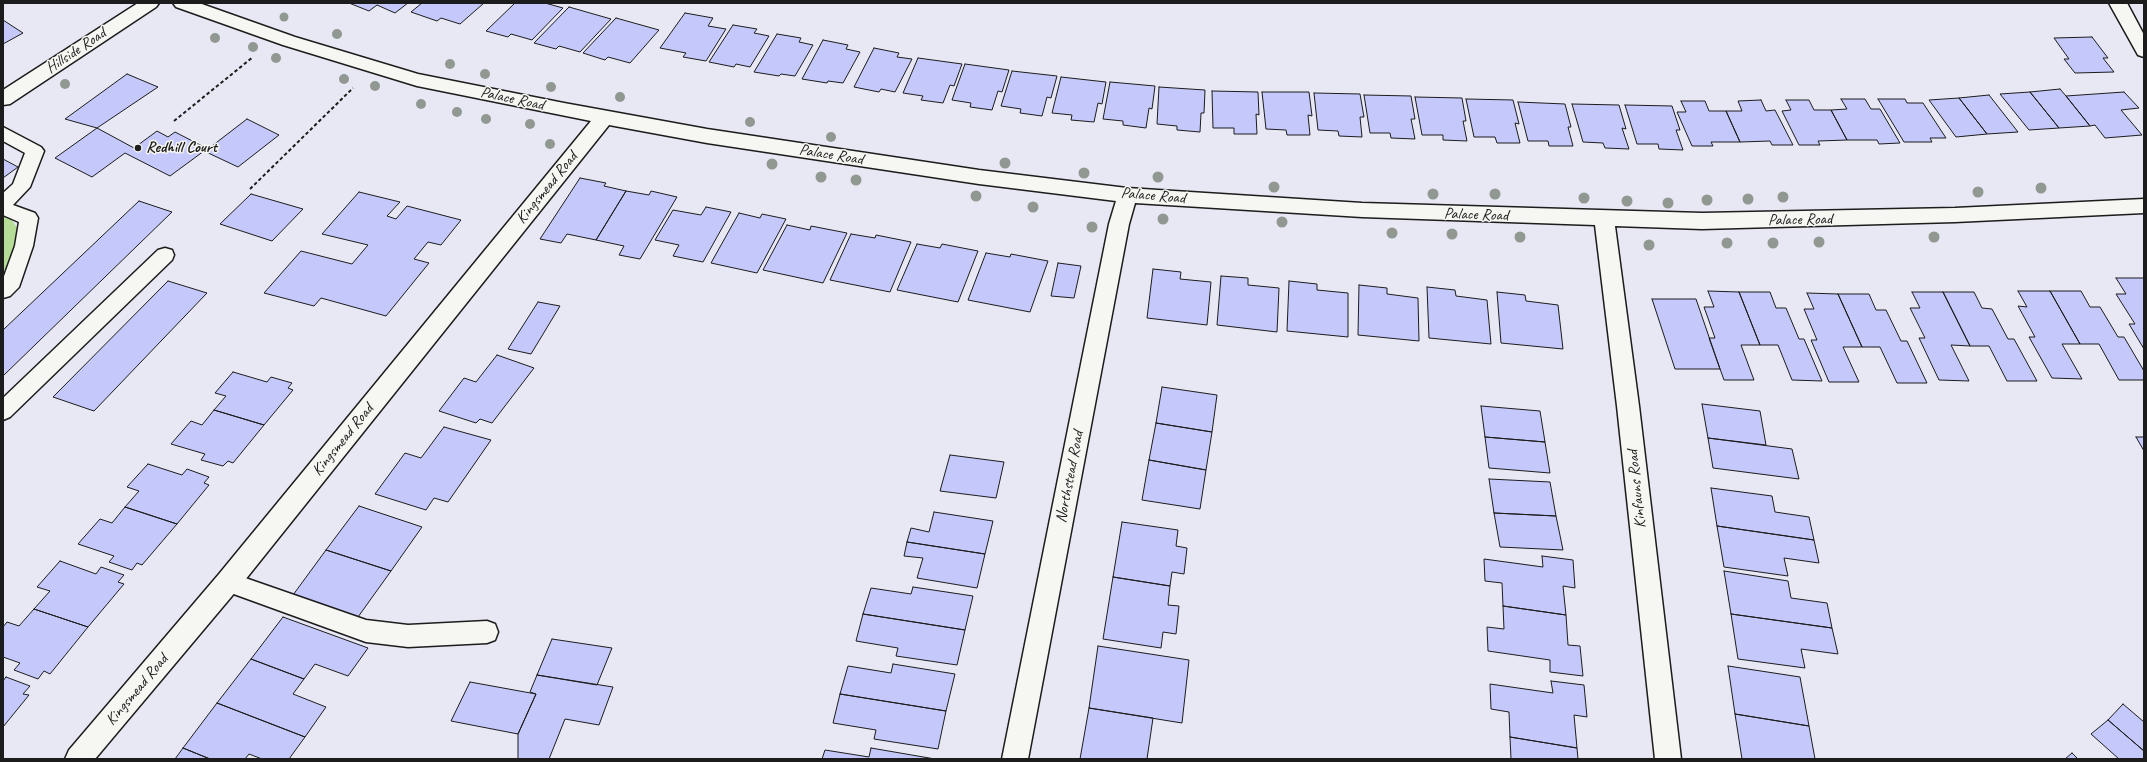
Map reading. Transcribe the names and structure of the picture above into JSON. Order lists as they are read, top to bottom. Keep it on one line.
{"streets":{"street":["Hillside Road","Palace Road","Kingsmead Road","Northstead Road","Kinfauns Road"]},"crossings":[["Palace Road","Kingsmead Road"],["Palace Road","Northstead Road"],["Palace Road","Kinfauns Road"]],"places":["Redhill Court"]}
